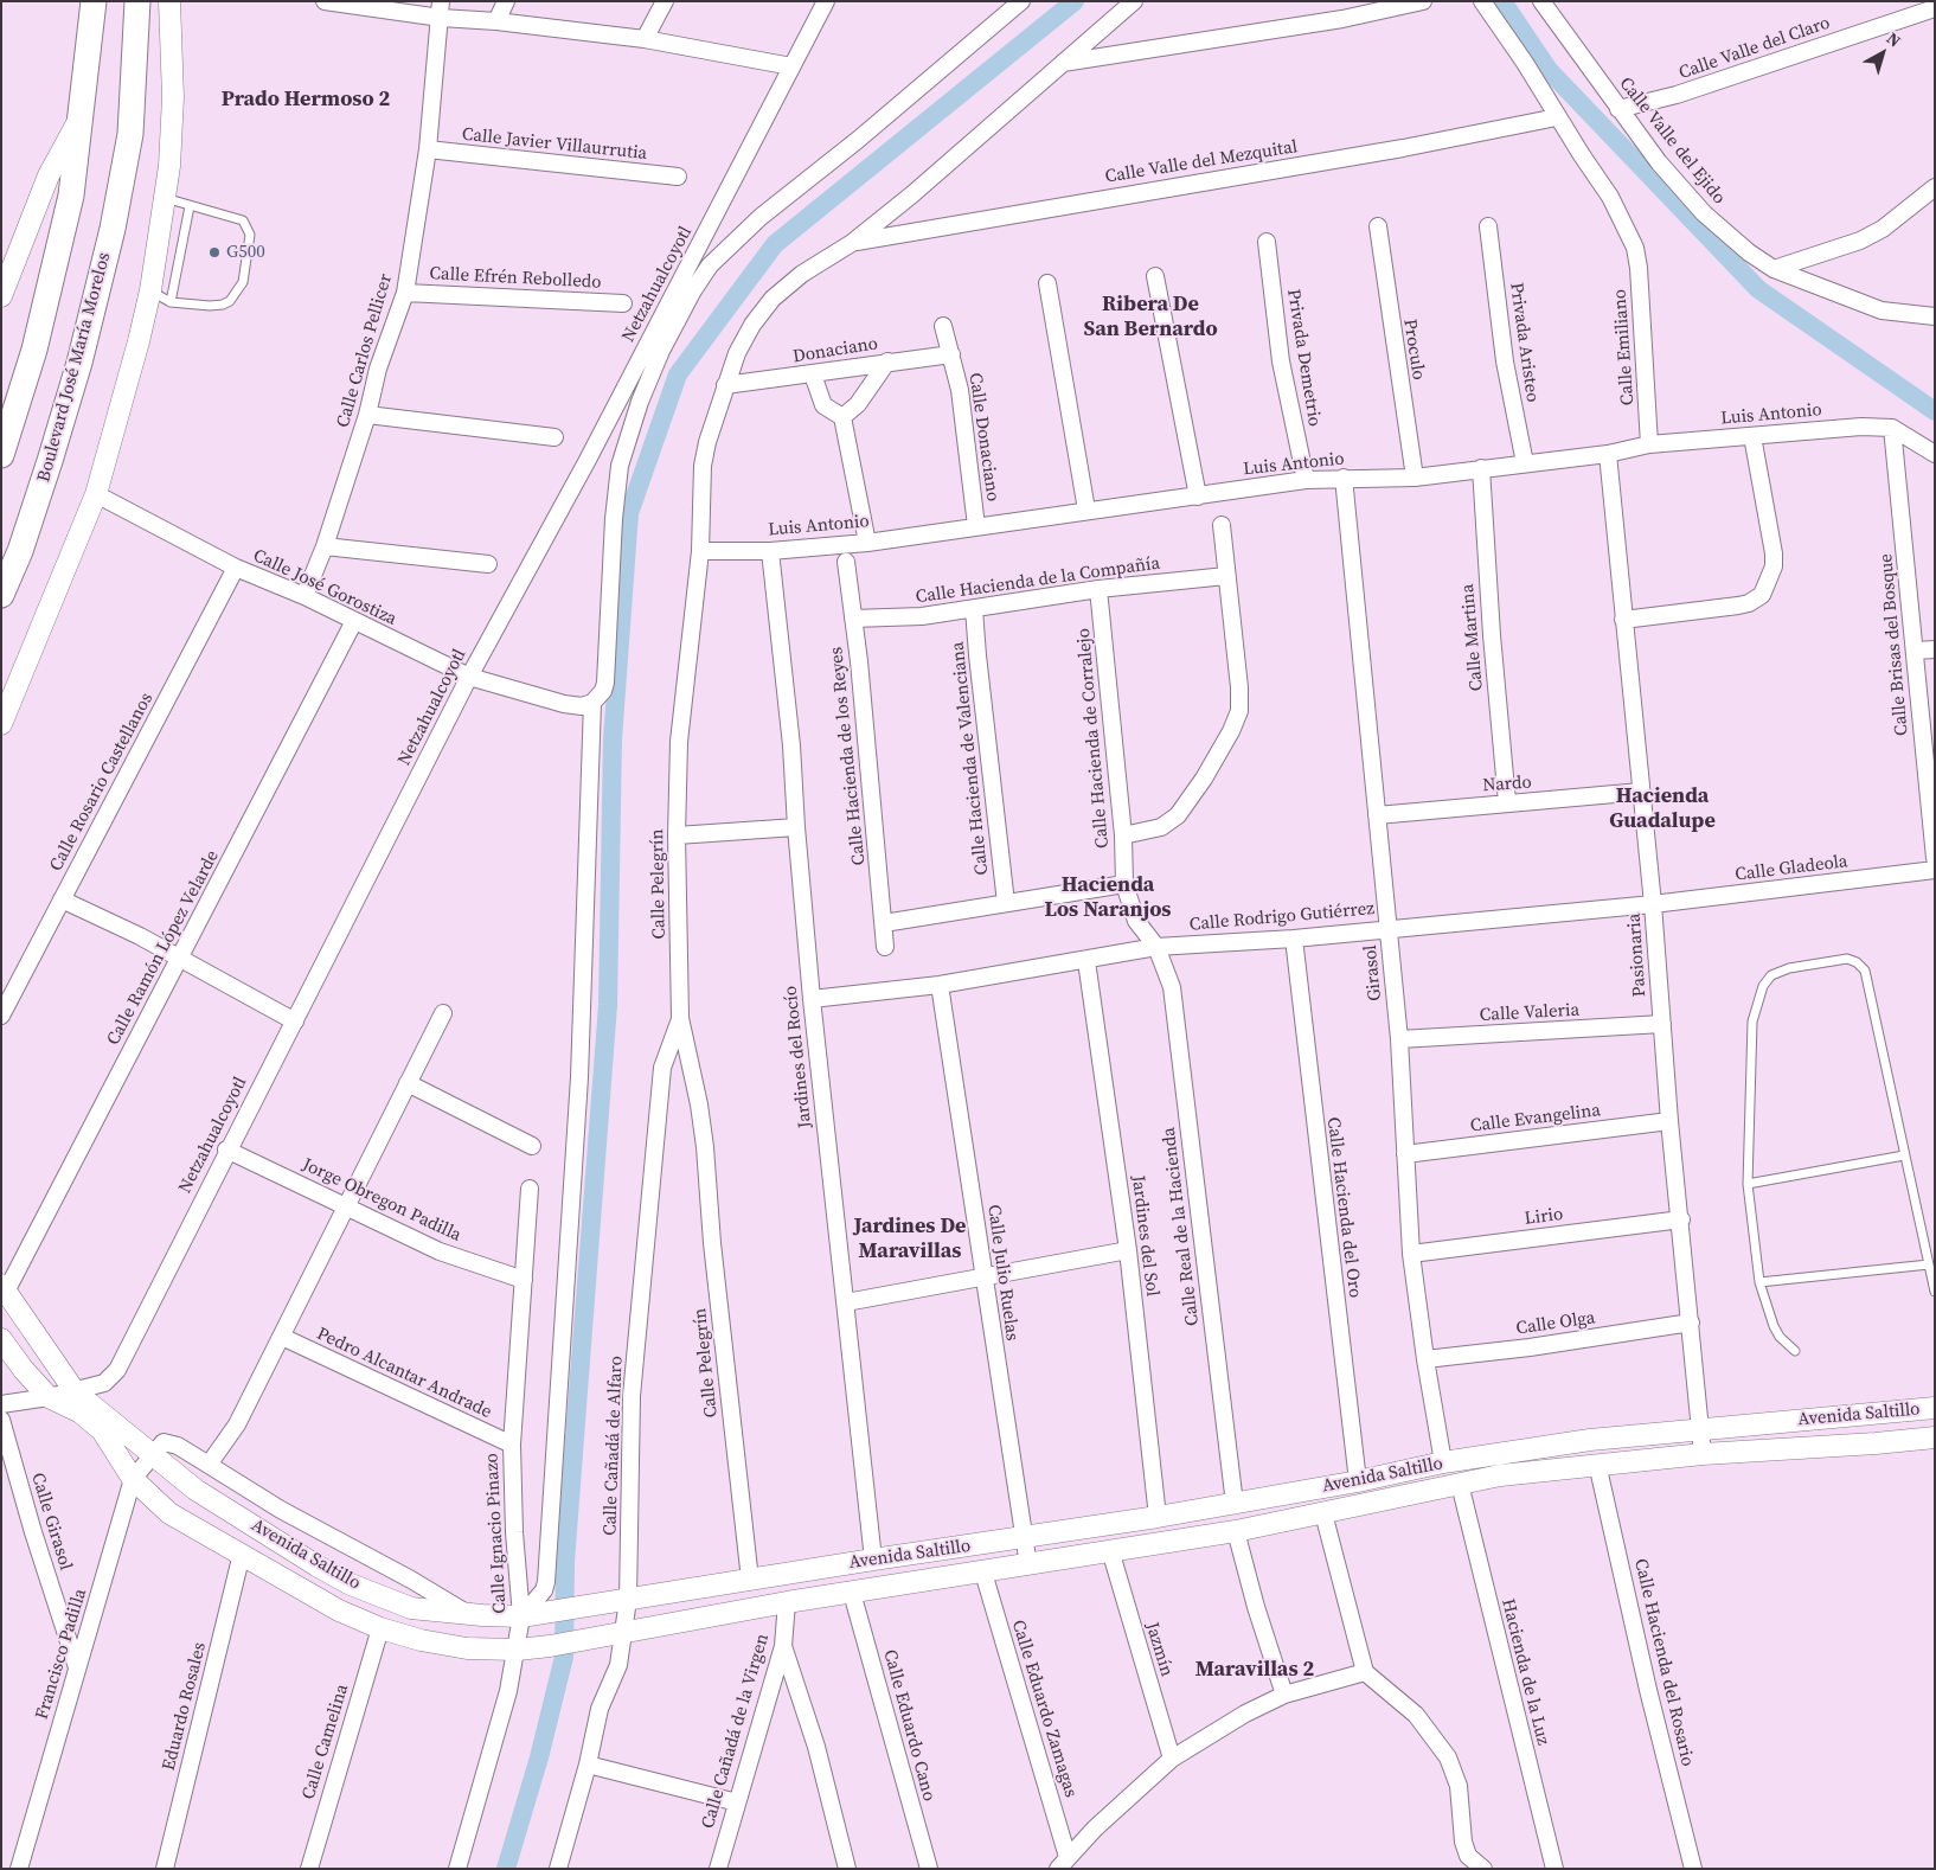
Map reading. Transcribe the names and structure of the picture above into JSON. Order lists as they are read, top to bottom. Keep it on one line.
{"streets":{"main road":["Boulevard José María Morelos"],"street":["Calle Valle del Claro","Calle Valle del Ejido","Calle Javier Villaurrutia","Calle Valle del Mezquital","Calle Efrén Rebolledo","Netzahualcoyotl","Privada Aristeo","Calle Emiliano","Proculo","Calle Carlos Pellicer","Donaciano","Privada Demetrio","Luis Antonio","Calle Donaciano","Calle Hacienda de la Compañía","Calle José Gorostiza","Calle Martina","Calle Brisas del Bosque","Calle Hacienda de Corralejo","Calle Hacienda de los Reyes","Calle Hacienda de Valenciana","Calle Rosario Castellanos","Nardo","Calle Gladeola","Calle Pelegrín","Calle Rodrigo Gutiérrez","Calle Ramón López Velarde","Pasionaria","Girasol","Calle Valeria","Jardines del Rocío","Calle Evangelina","Jorge Obregon Padilla","Calle Hacienda del Oro","Lirio","Calle Real de la Hacienda","Jardines del Sol","Calle Julio Ruelas","Calle Olga","Pedro Alcantar Andrade","Avenida Saltillo","Calle Cañadá de Alfaro","Calle Girasol","Calle Ignacio Pinazo","Jazmín","Francisco Padilla","Calle Hacienda del Rosario","Hacienda de la Luz","Eduardo Rosales","Calle Eduardo Zamagas","Calle Eduardo Cano","Calle Cañadá de la Virgen","Calle Camelina"]},"crossings":[["Calle Valle del Claro","Calle Valle del Ejido"],["Calle Javier Villaurrutia","Calle Carlos Pellicer"],["Calle Valle del Mezquital","Calle Emiliano"],["Calle Valle del Mezquital","Calle Pelegrín"],["Calle Efrén Rebolledo","Calle Carlos Pellicer"],["Netzahualcoyotl","Calle José Gorostiza"],["Netzahualcoyotl","Jorge Obregon Padilla"],["Netzahualcoyotl","Avenida Saltillo"],["Privada Aristeo","Luis Antonio"],["Calle Emiliano","Luis Antonio"],["Proculo","Luis Antonio"],["Calle Carlos Pellicer","Calle José Gorostiza"],["Donaciano","Calle Donaciano"],["Donaciano","Calle Pelegrín"],["Privada Demetrio","Luis Antonio"],["Luis Antonio","Calle Donaciano"],["Luis Antonio","Calle Martina"],["Luis Antonio","Calle Brisas del Bosque"],["Luis Antonio","Calle Pelegrín"],["Luis Antonio","Pasionaria"],["Luis Antonio","Girasol"],["Luis Antonio","Jardines del Rocío"],["Calle Hacienda de la Compañía","Calle Hacienda de Corralejo"],["Calle Hacienda de la Compañía","Calle Hacienda de los Reyes"],["Calle Hacienda de la Compañía","Calle Hacienda de Valenciana"],["Calle José Gorostiza","Calle Rosario Castellanos"],["Calle José Gorostiza","Calle Ramón López Velarde"],["Calle Martina","Nardo"],["Calle Hacienda de Corralejo","Calle Rodrigo Gutiérrez"],["Calle Hacienda de Corralejo","Calle Real de la Hacienda"],["Nardo","Pasionaria"],["Nardo","Girasol"],["Calle Gladeola","Calle Rodrigo Gutiérrez"],["Calle Gladeola","Pasionaria"],["Calle Pelegrín","Avenida Saltillo"],["Calle Pelegrín","Calle Cañadá de Alfaro"],["Calle Rodrigo Gutiérrez","Pasionaria"],["Calle Rodrigo Gutiérrez","Girasol"],["Calle Rodrigo Gutiérrez","Jardines del Rocío"],["Calle Rodrigo Gutiérrez","Calle Hacienda del Oro"],["Calle Rodrigo Gutiérrez","Calle Real de la Hacienda"],["Calle Rodrigo Gutiérrez","Jardines del Sol"],["Calle Rodrigo Gutiérrez","Calle Julio Ruelas"],["Calle Ramón López Velarde","Avenida Saltillo"],["Pasionaria","Calle Valeria"],["Pasionaria","Calle Evangelina"],["Pasionaria","Lirio"],["Pasionaria","Calle Olga"],["Pasionaria","Avenida Saltillo"],["Girasol","Calle Valeria"],["Girasol","Calle Evangelina"],["Girasol","Lirio"],["Girasol","Calle Olga"],["Girasol","Avenida Saltillo"],["Jardines del Rocío","Avenida Saltillo"],["Jorge Obregon Padilla","Calle Ignacio Pinazo"],["Calle Hacienda del Oro","Avenida Saltillo"],["Calle Real de la Hacienda","Avenida Saltillo"],["Jardines del Sol","Avenida Saltillo"],["Calle Julio Ruelas","Avenida Saltillo"],["Pedro Alcantar Andrade","Calle Ignacio Pinazo"],["Avenida Saltillo","Calle Cañadá de Alfaro"],["Avenida Saltillo","Calle Ignacio Pinazo"],["Avenida Saltillo","Jazmín"],["Avenida Saltillo","Francisco Padilla"],["Avenida Saltillo","Calle Hacienda del Rosario"],["Avenida Saltillo","Hacienda de la Luz"],["Avenida Saltillo","Eduardo Rosales"],["Avenida Saltillo","Calle Eduardo Zamagas"],["Avenida Saltillo","Calle Eduardo Cano"],["Avenida Saltillo","Calle Cañadá de la Virgen"],["Avenida Saltillo","Calle Camelina"],["Calle Girasol","Francisco Padilla"]],"districts":["Prado Hermoso 2","Ribera De San Bernardo","Hacienda Guadalupe","Hacienda Los Naranjos","Jardines De Maravillas","Maravillas 2"],"places":["G500"],"north":"top right"}
